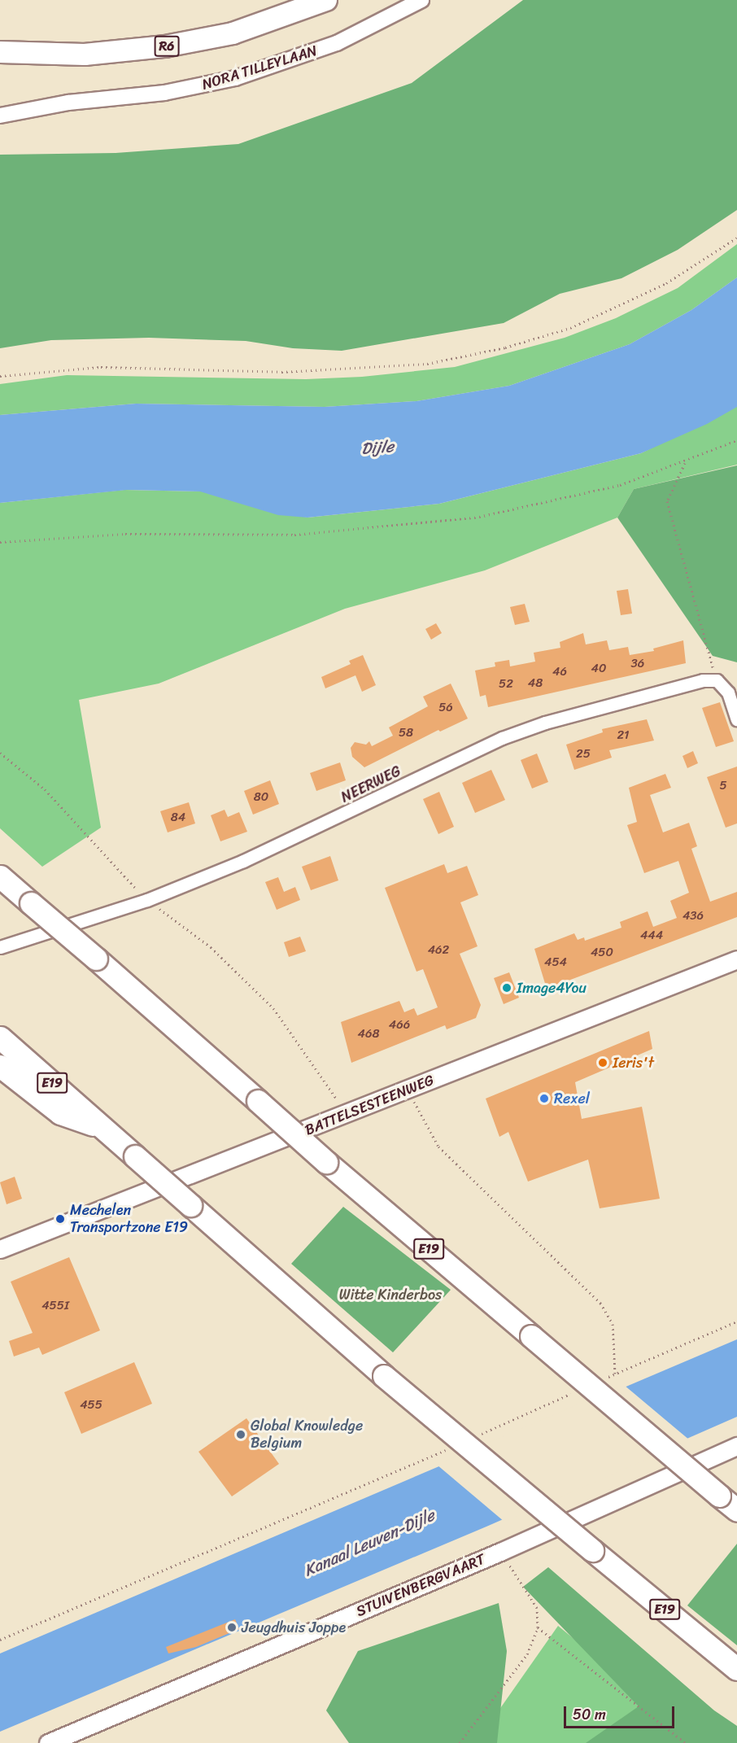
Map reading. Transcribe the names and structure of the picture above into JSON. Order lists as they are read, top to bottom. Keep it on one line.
{"streets":{"highway":["R6","E19"],"main road":["BATTELSESTEENWEG","STUIVENBERGVAART"],"street":["NORA TILLEYLAAN","NEERWEG"]},"water":["Dijle","Kanaal Leuven-Dijle"],"parks":["Witte Kinderbos"],"places":["Image4You","Ieris't","Rexel","Mechelen Transportzone E19","Global Knowledge Belgium","Jeugdhuis Joppe"],"house_numbers":["36","40","46","48","52","56","58","21","25","5","80","84","436","444","462","450","454","466","468","455I","455"],"scale_bar":"50 m"}
